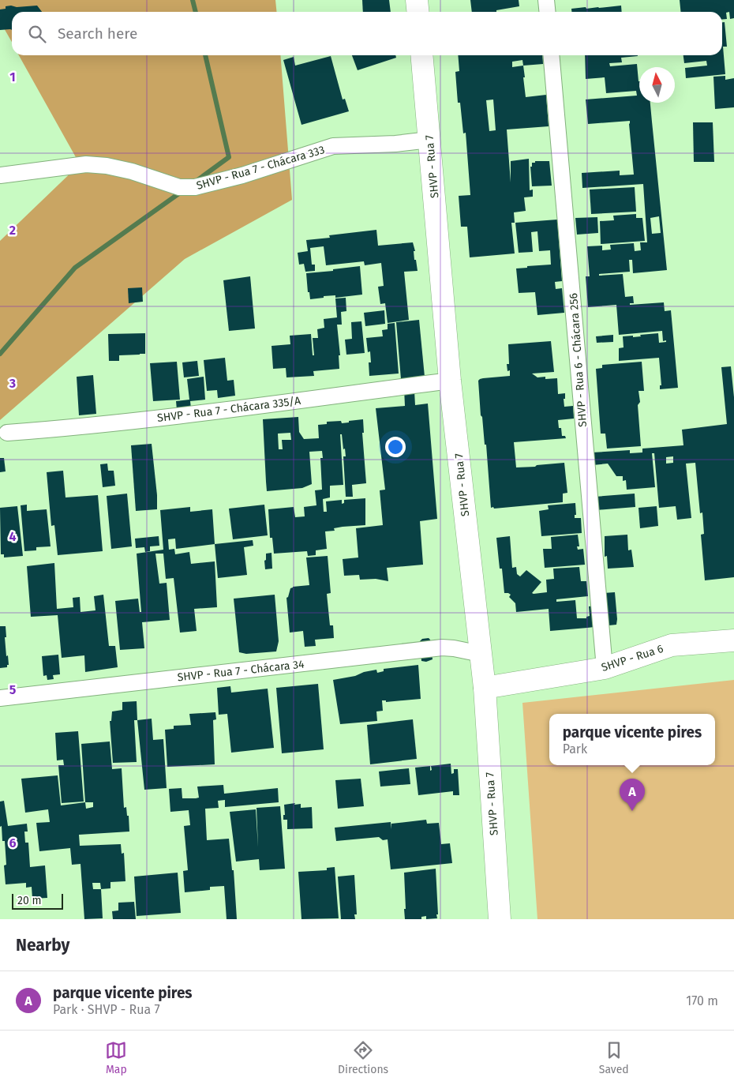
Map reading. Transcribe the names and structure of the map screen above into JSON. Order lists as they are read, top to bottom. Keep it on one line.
{"streets":{"street":["SHVP - Rua 7","SHVP - Rua 7 - Chácara 333","SHVP - Rua 6 - Chácara 256","SHVP - Rua 7 - Chácara 335/A","SHVP - Rua 6","SHVP - Rua 7 - Chácara 34"]},"crossings":[["SHVP - Rua 7","SHVP - Rua 7 - Chácara 333"],["SHVP - Rua 7","SHVP - Rua 7 - Chácara 335/A"],["SHVP - Rua 7","SHVP - Rua 6"],["SHVP - Rua 7","SHVP - Rua 7 - Chácara 34"],["SHVP - Rua 6 - Chácara 256","SHVP - Rua 6"]],"scale_bar":"20 m","north":"top","page":{"search":"Search here","popup":["parque vicente pires","Park"],"pins":"A","scale":"20 m","heading":"Nearby","list":[{"mark":"A","name":"parque vicente pires","note":"Park · SHVP - Rua 7","value":"170 m"}],"nav":["Map","Directions","Saved"]},"grid":{"rows":["1","2","3","4","5","6"]}}
